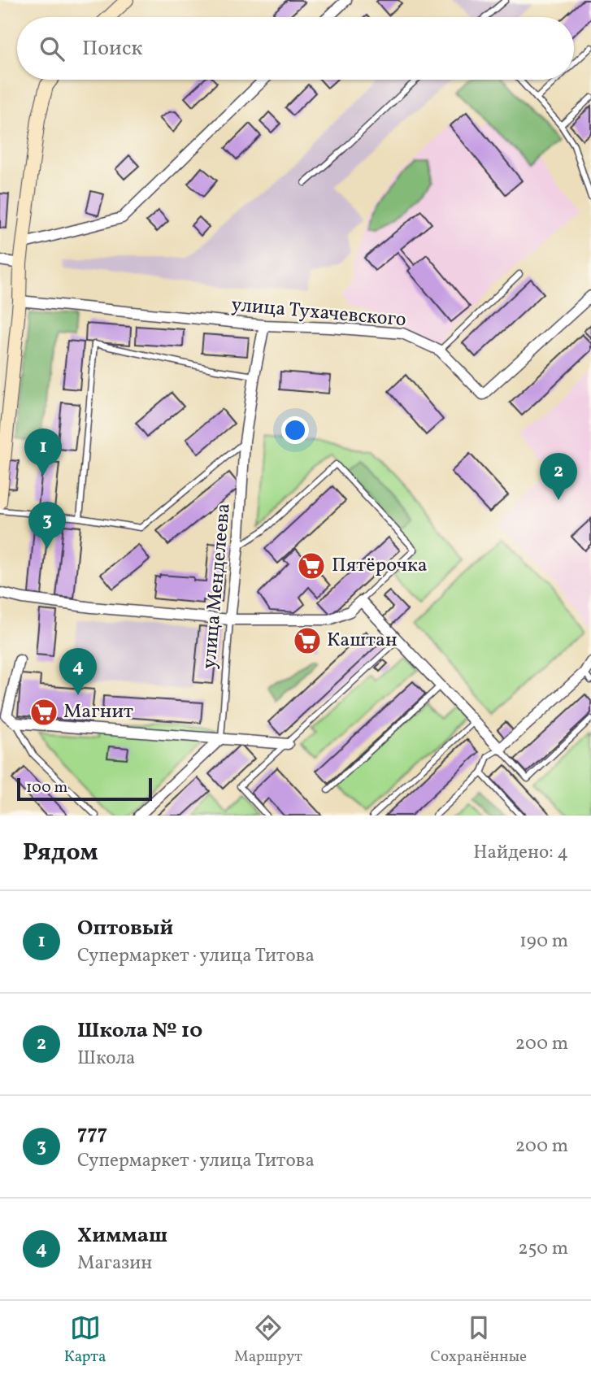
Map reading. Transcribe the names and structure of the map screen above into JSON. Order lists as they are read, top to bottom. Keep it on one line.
{"streets":{"street":["улица Тухачевского","улица Менделеева"]},"crossings":[["улица Тухачевского","улица Менделеева"]],"places":{"supermarket":["Пятёрочка","Каштан","Магнит"]},"scale_bar":"100 m","page":{"search":"Поиск","pins":["1","2","3","4"],"scale":"100 m","heading":["Рядом","Найдено: 4"],"list":[{"mark":"1","name":"Оптовый","note":"Супермаркет · улица Титова","value":"190 m"},{"mark":"2","name":"Школа № 10","note":"Школа","value":"200 m"},{"mark":"3","name":"777","note":"Супермаркет · улица Титова","value":"200 m"},{"mark":"4","name":"Химмаш","note":"Магазин","value":"250 m"}],"nav":["Карта","Маршрут","Сохранённые"]}}
